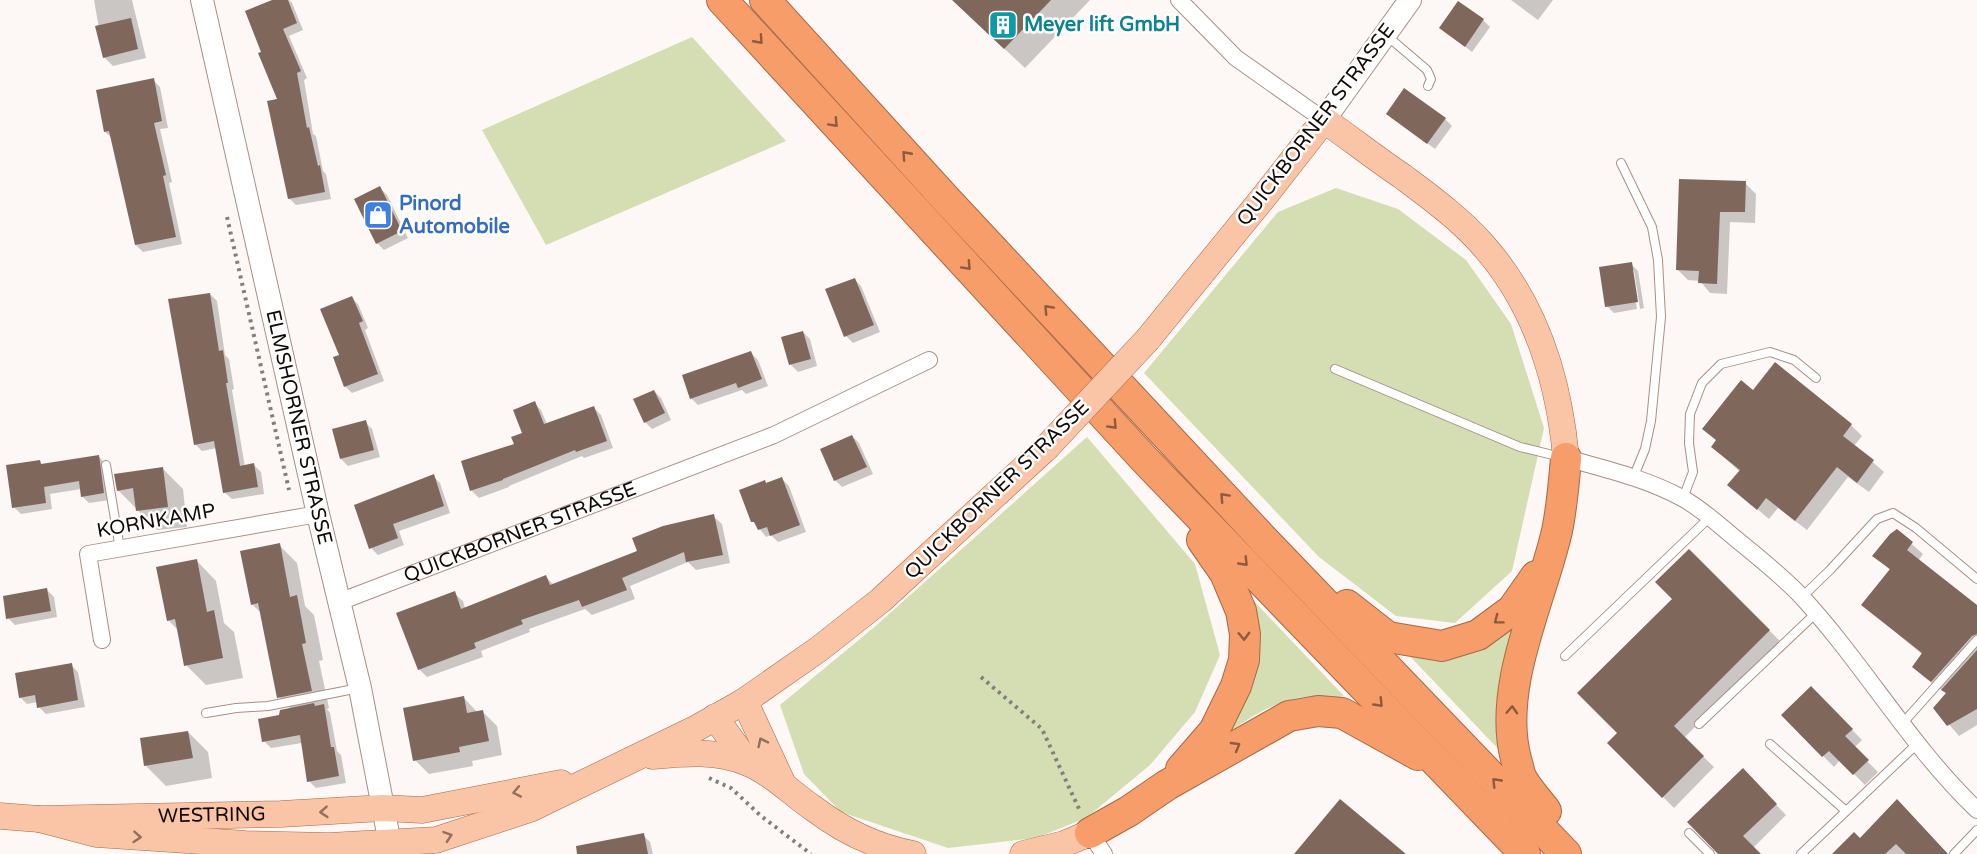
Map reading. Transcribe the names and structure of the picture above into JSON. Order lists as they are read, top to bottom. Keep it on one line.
{"streets":{"main road":["QUICKBORNER STRASSE","WESTRING"],"street":["ELMSHORNER STRASSE","KORNKAMP"]},"crossings":[["QUICKBORNER STRASSE","ELMSHORNER STRASSE"],["QUICKBORNER STRASSE","WESTRING"],["ELMSHORNER STRASSE","KORNKAMP"],["ELMSHORNER STRASSE","WESTRING"]],"places":{"building":["Meyer lift GmbH"],"shop":["Pinord Automobile"]}}
